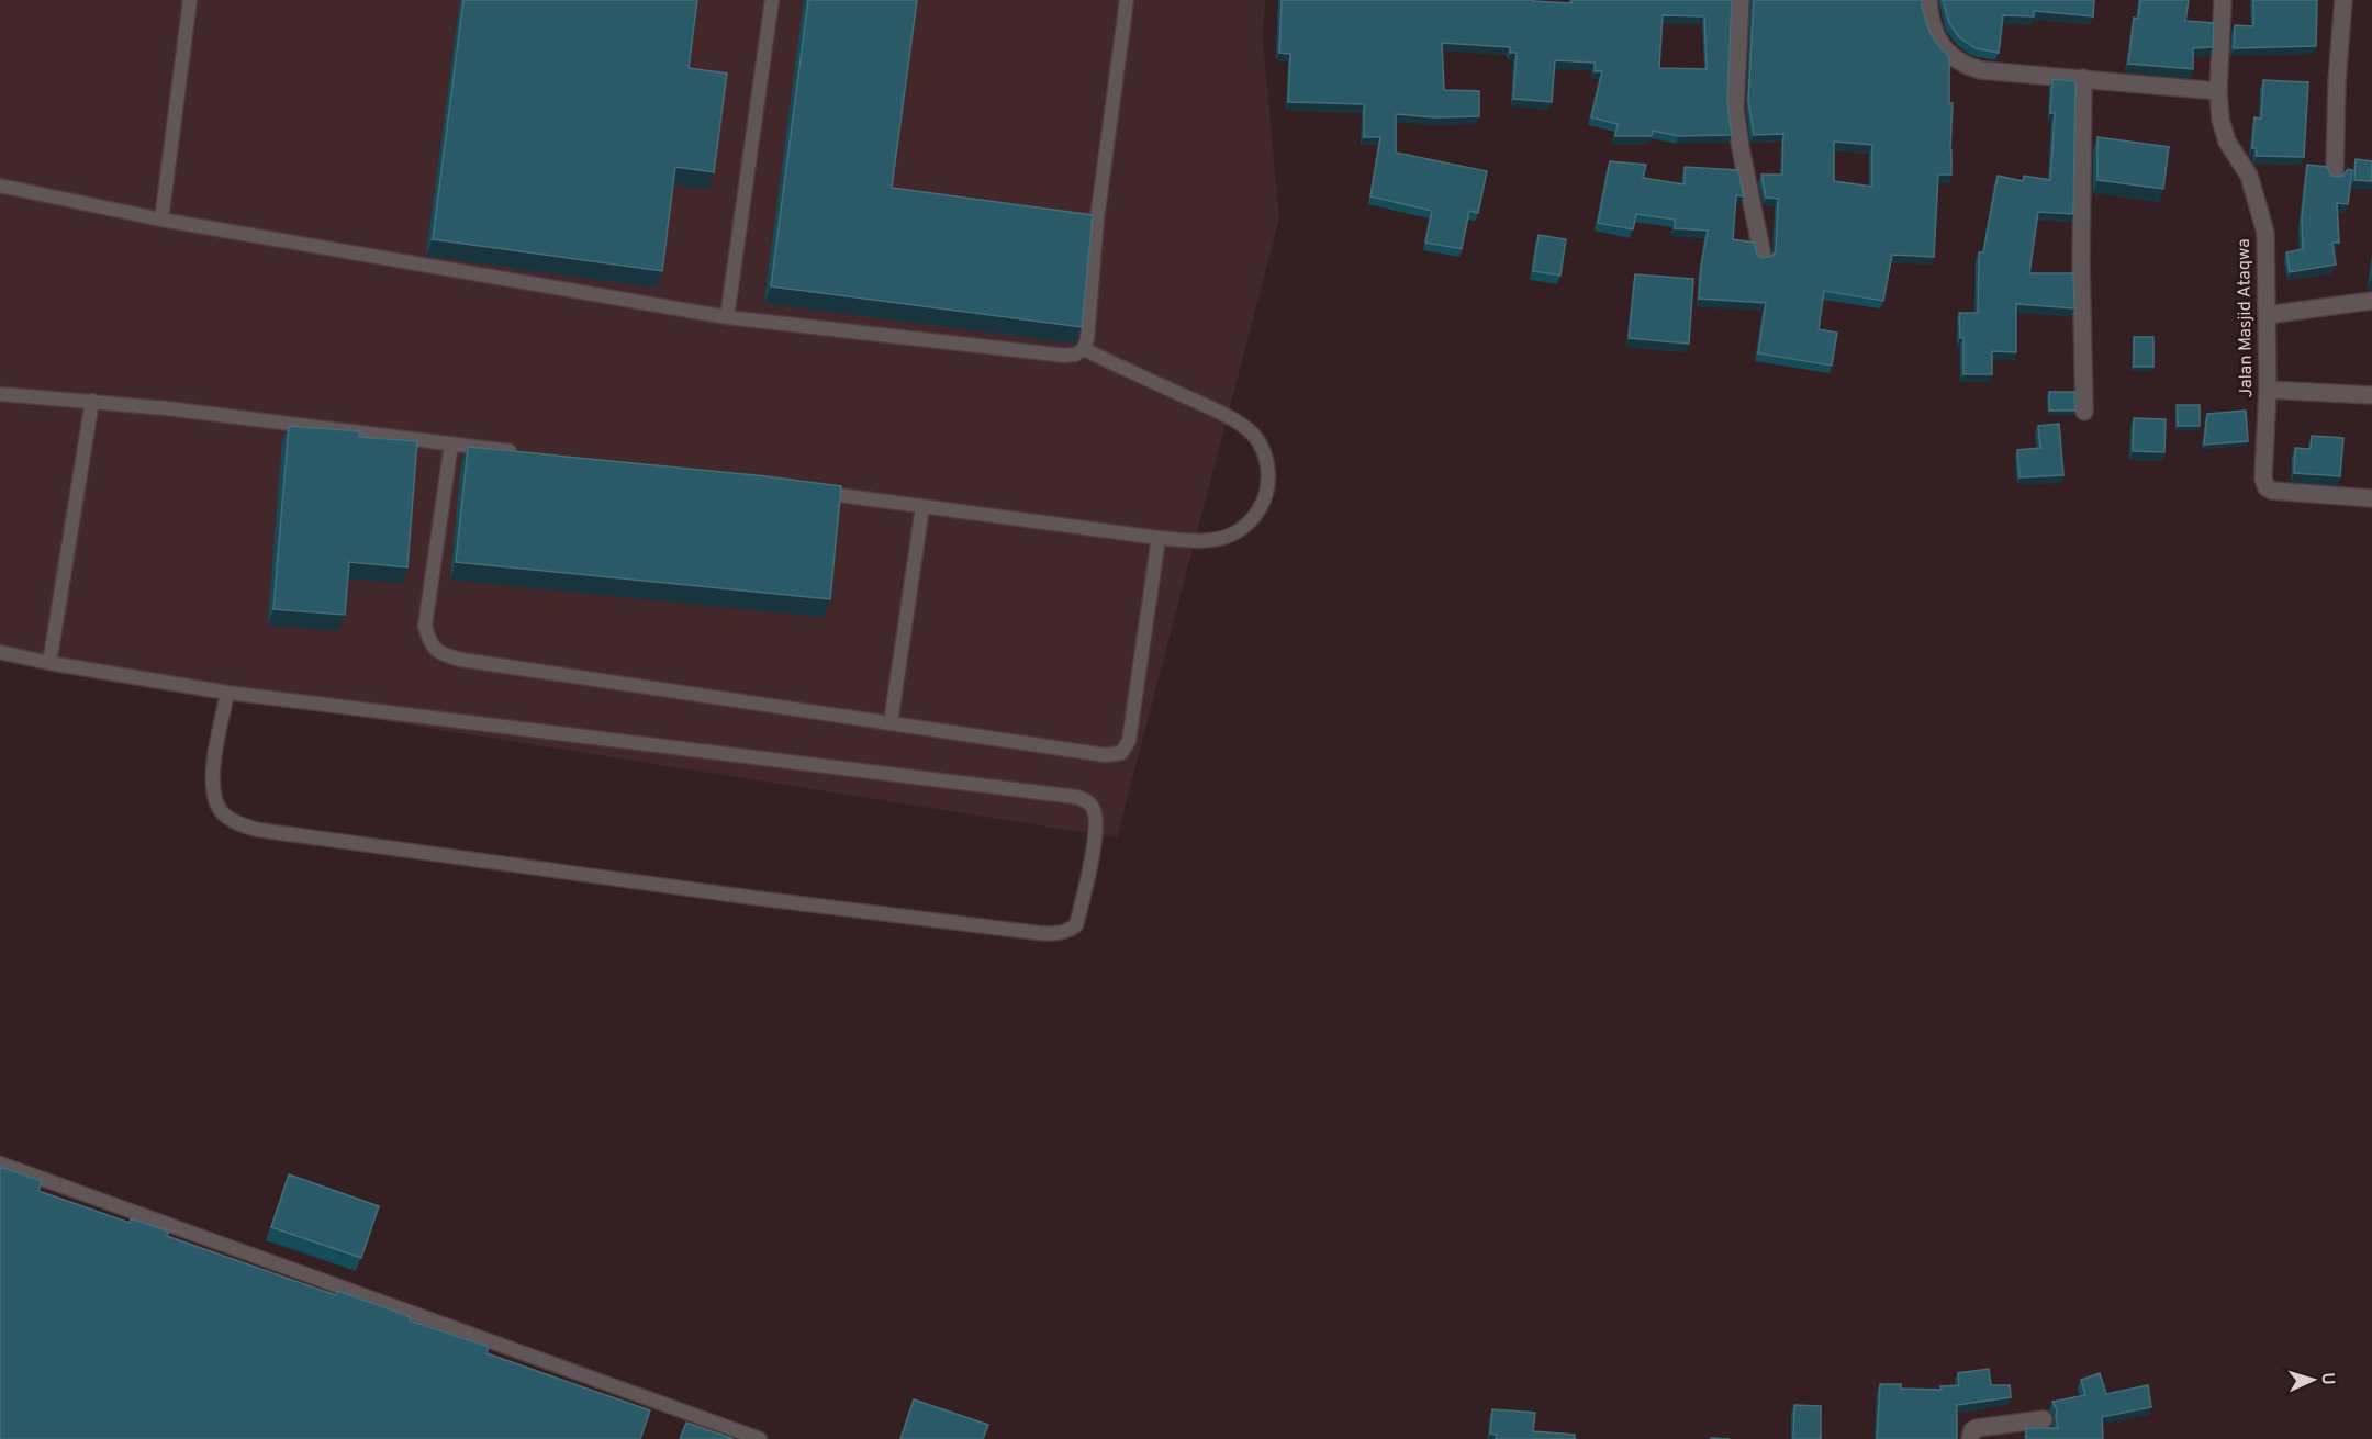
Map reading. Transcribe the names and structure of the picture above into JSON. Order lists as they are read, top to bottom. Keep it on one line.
{"streets":{"street":["Jalan Masjid Ataqwa"]},"north":"right"}
